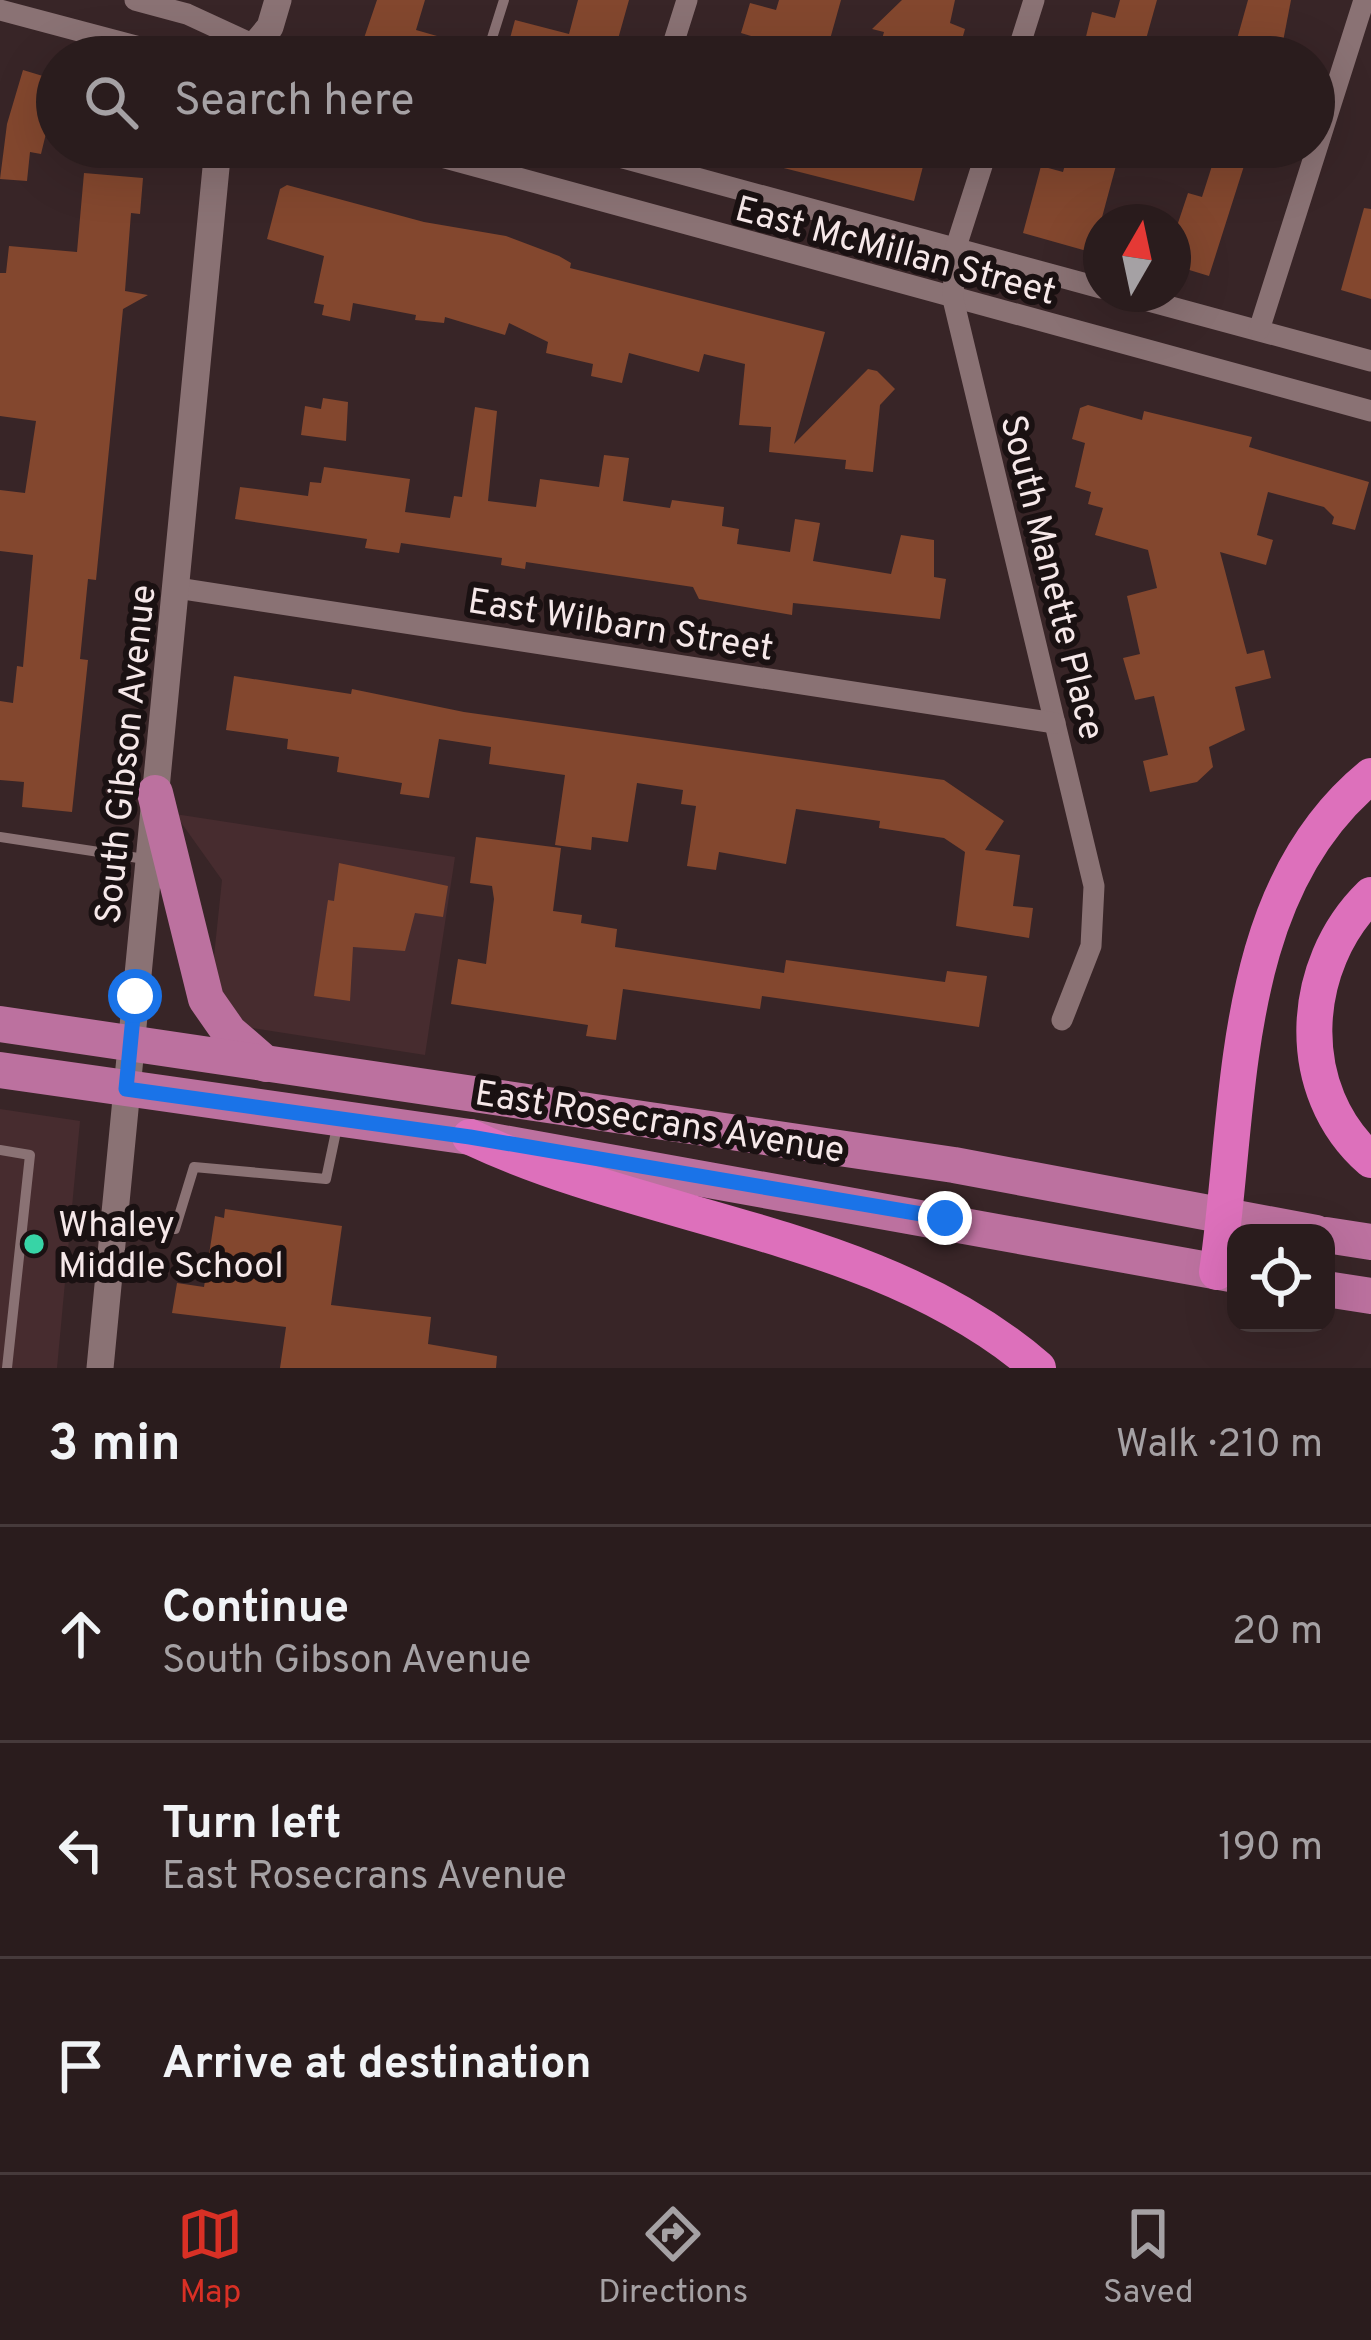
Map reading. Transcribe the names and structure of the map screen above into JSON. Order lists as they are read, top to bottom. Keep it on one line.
{"streets":{"main road":["East Rosecrans Avenue"],"street":["East McMillan Street","South Manette Place","East Wilbarn Street","South Gibson Avenue"]},"crossings":[["East McMillan Street","South Manette Place"],["South Manette Place","East Wilbarn Street"],["East Wilbarn Street","South Gibson Avenue"],["South Gibson Avenue","East Rosecrans Avenue"]],"places":["Whaley Middle School"],"north":"top","page":{"search":"Search here","heading":["3 min","Walk · 210 m"],"list":[["Continue","South Gibson Avenue","20 m"],["Turn left","East Rosecrans Avenue","190 m"],"Arrive at destination"],"nav":["Map","Directions","Saved"]}}
